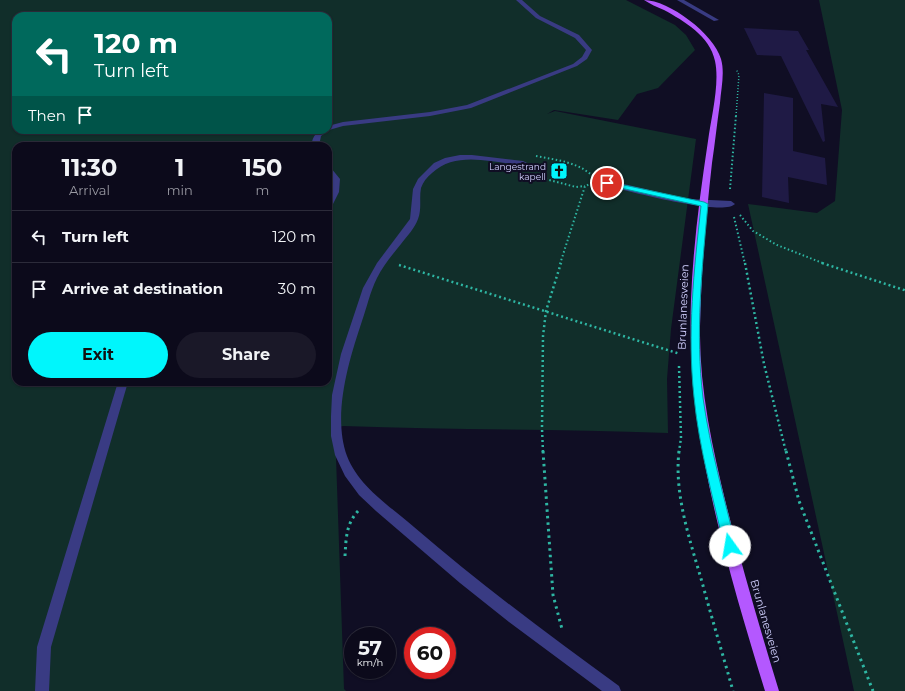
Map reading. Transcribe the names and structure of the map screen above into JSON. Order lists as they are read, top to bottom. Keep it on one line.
{"streets":{"main road":["Brunlanesveien"]},"places":{"church":["Langestrand kapell"]},"page":{"turn":["120 m","Turn left"],"then":"Then","eta":["11:30","Arrival","1","min","150","m"],"list":[{"name":"Turn left","value":"120 m"},{"name":"Arrive at destination","value":"30 m"}],"buttons":["Exit","Share"],"speed":"57 km/h","limit":"60"}}
